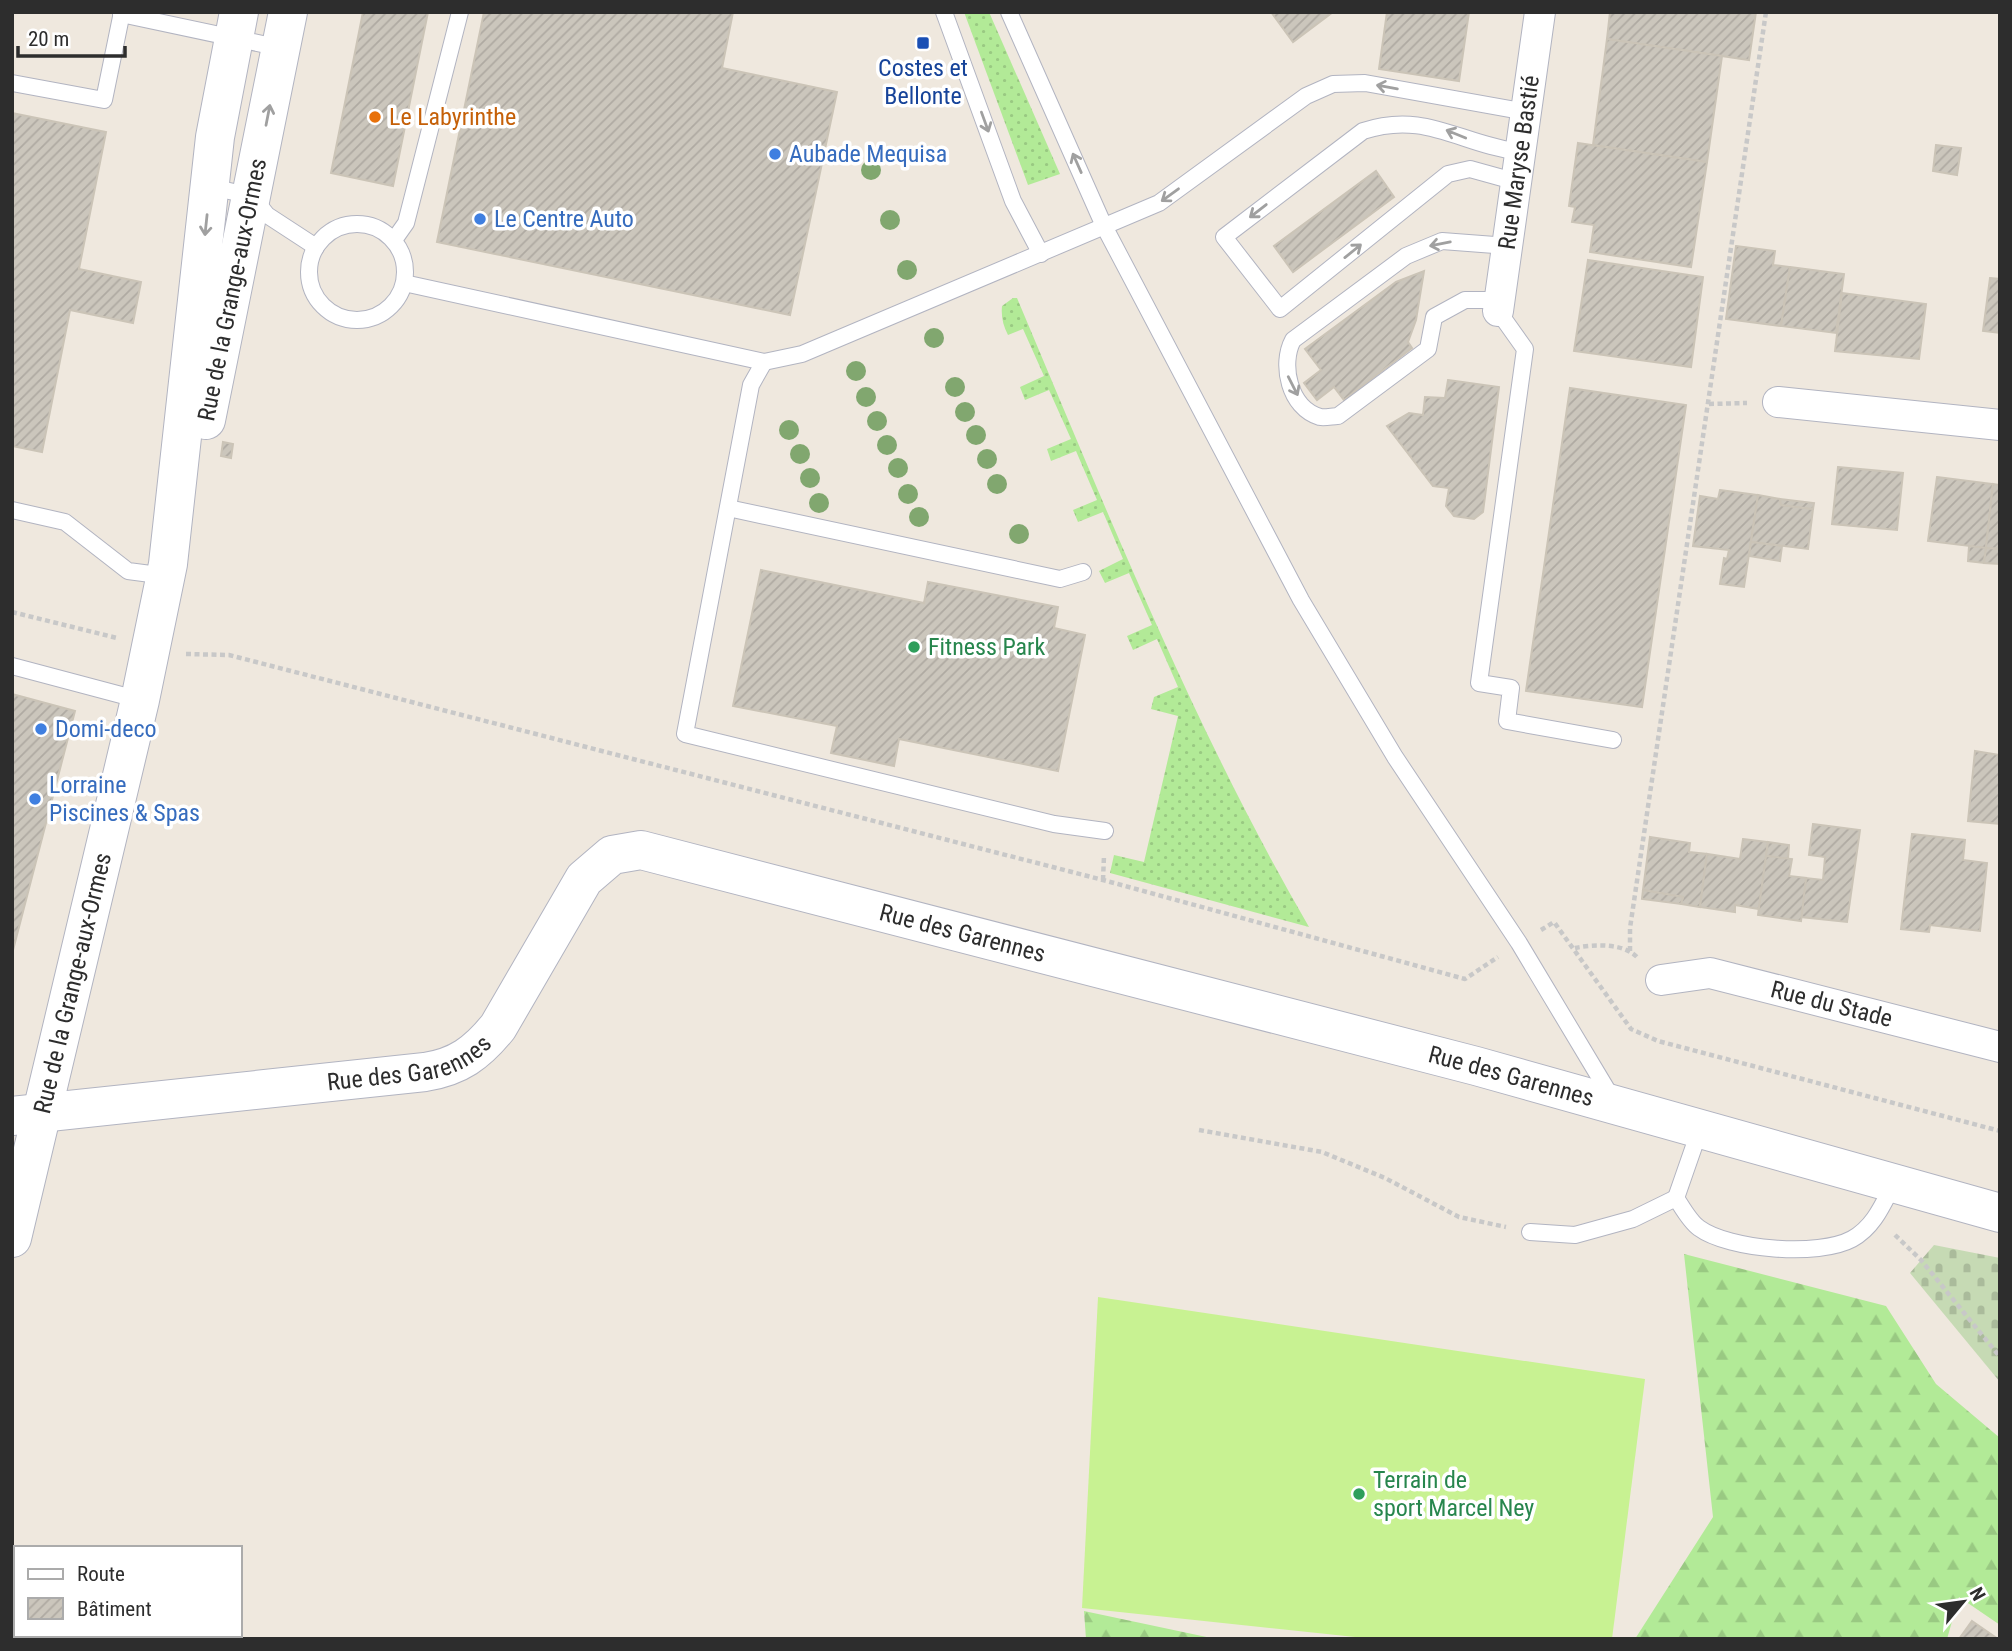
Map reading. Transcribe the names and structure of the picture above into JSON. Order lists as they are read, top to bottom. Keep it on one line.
{"streets":{"street":["Rue Maryse Bastié","Rue de la Grange-aux-Ormes","Rue des Garennes","Rue du Stade"]},"crossings":[["Rue de la Grange-aux-Ormes","Rue des Garennes"]],"places":{"transit":["Costes et Bellonte"],"other":["Le Labyrinthe","Aubade Mequisa","Le Centre Auto","Fitness Park","Domi-deco","Lorraine Piscines & Spas","Terrain de sport Marcel Ney"]},"legend":["Route","Bâtiment"],"scale_bar":"20 m","north":"top right"}
